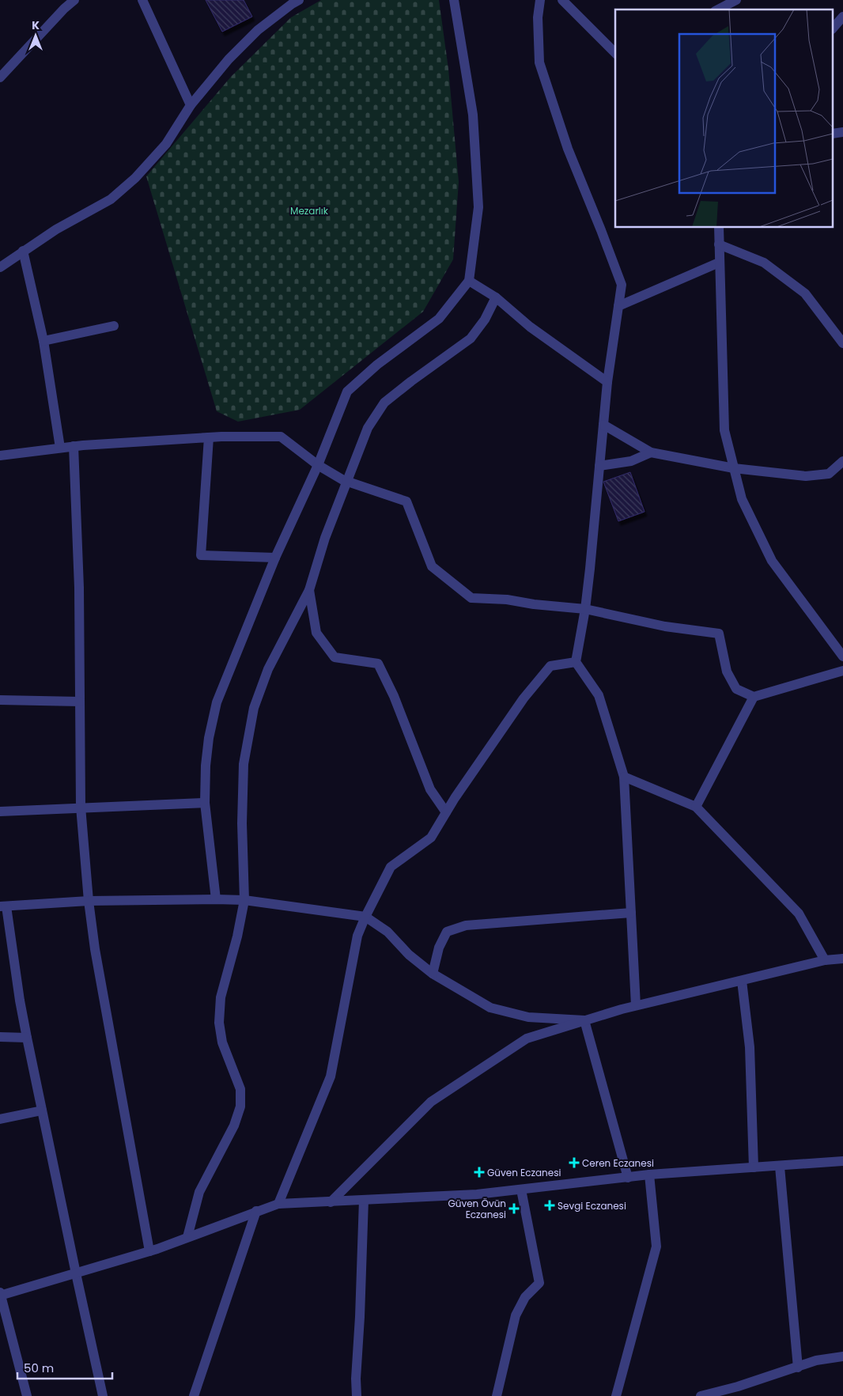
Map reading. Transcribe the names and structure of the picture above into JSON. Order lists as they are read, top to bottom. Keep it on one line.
{"parks":["Mezarlık"],"places":{"health":["Ceren Eczanesi","Güven Eczanesi","Sevgi Eczanesi","Güven Övün Eczanesi"]},"scale_bar":"50 m","north":"top"}
